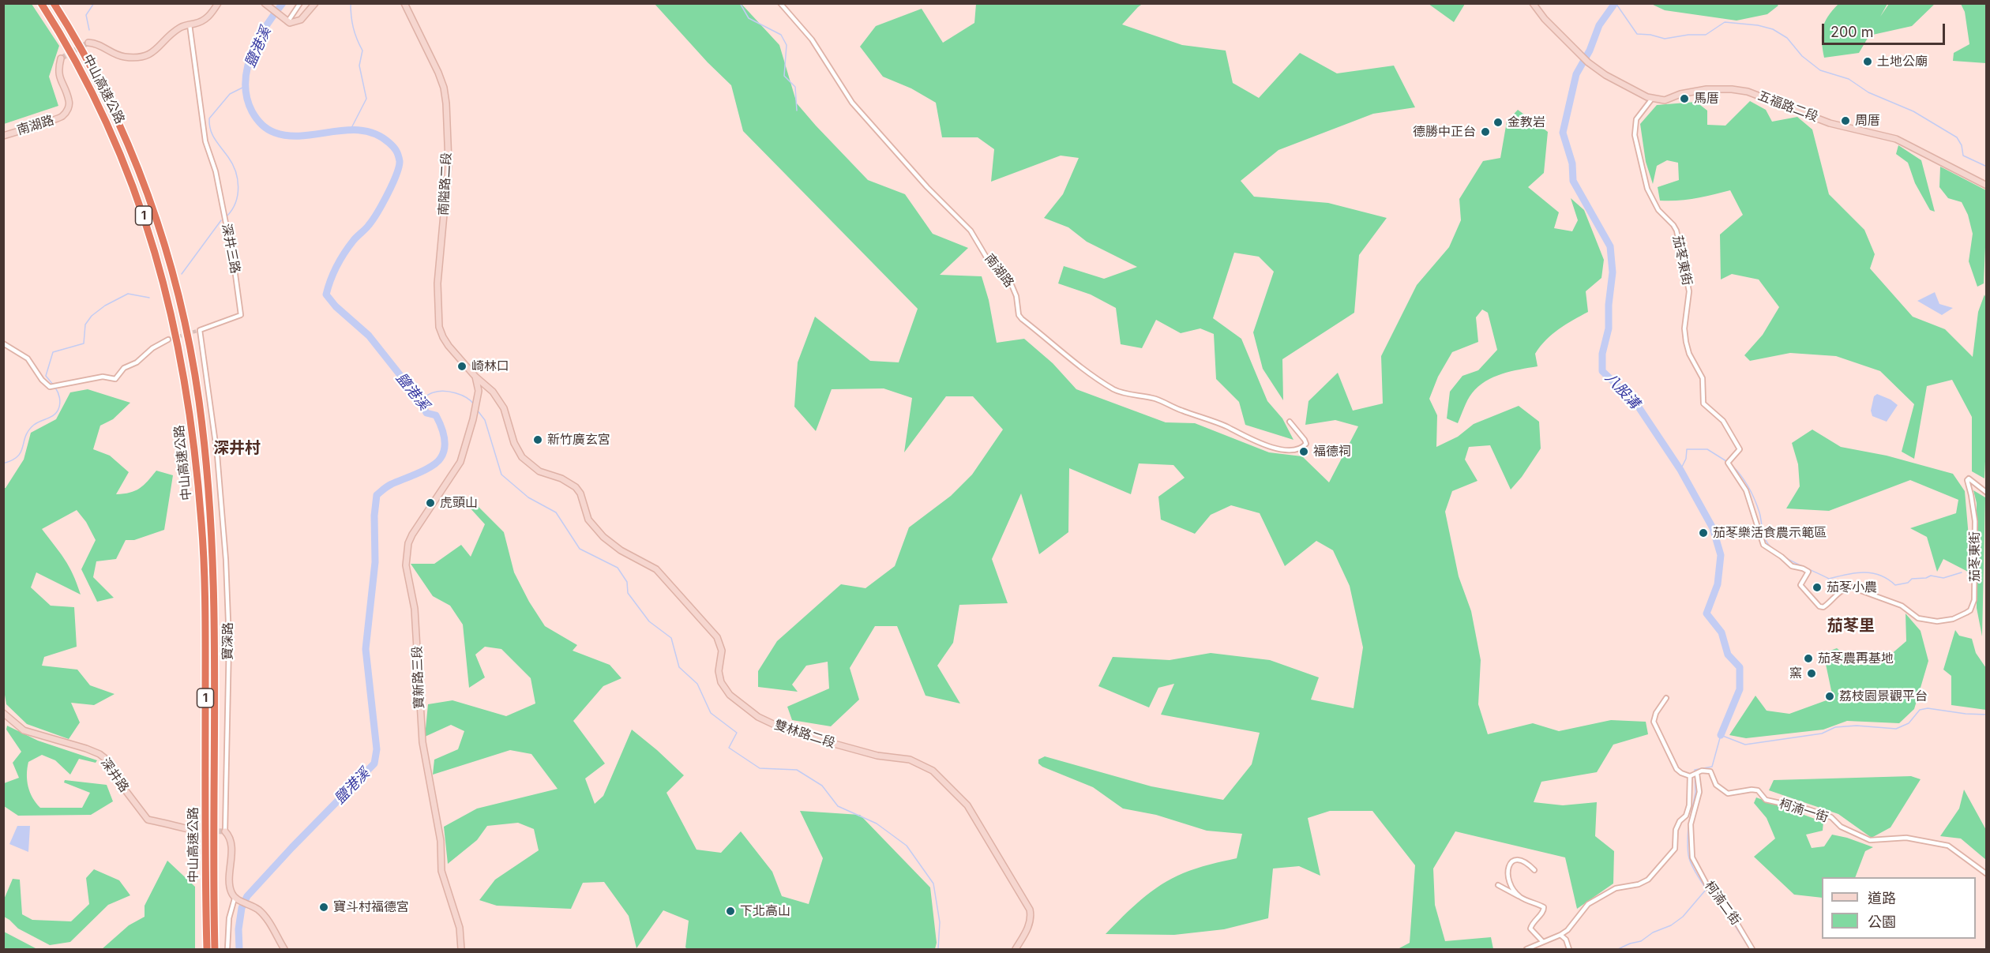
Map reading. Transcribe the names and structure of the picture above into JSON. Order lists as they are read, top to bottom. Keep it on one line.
{"streets":{"highway":["中山高速公路","1"],"street":["五福路二段","南湖路","南隘路二段","深井三路","茄苳東街","寶深路","寶新路三段","雙林路二段","深井路","柯湳一街","柯湳二街"]},"crossings":[["五福路二段","茄苳東街"],["南隘路二段","寶新路三段"],["南隘路二段","雙林路二段"],["深井三路","寶深路"],["寶新路三段","雙林路二段"],["柯湳一街","柯湳二街"]],"districts":["深井村","茄苳里"],"water":["鹽港溪","八股溝"],"places":["土地公廟","馬厝","周厝","金教岩","德勝中正台","崎林口","新竹廣玄宮","福德祠","虎頭山","茄苳樂活食農示範區","茄苳小農","茄苳農再基地","窯","荔枝園景觀平台","寶斗村福德宮","下北高山"],"legend":["道路","公園"],"scale_bar":"200 m"}
